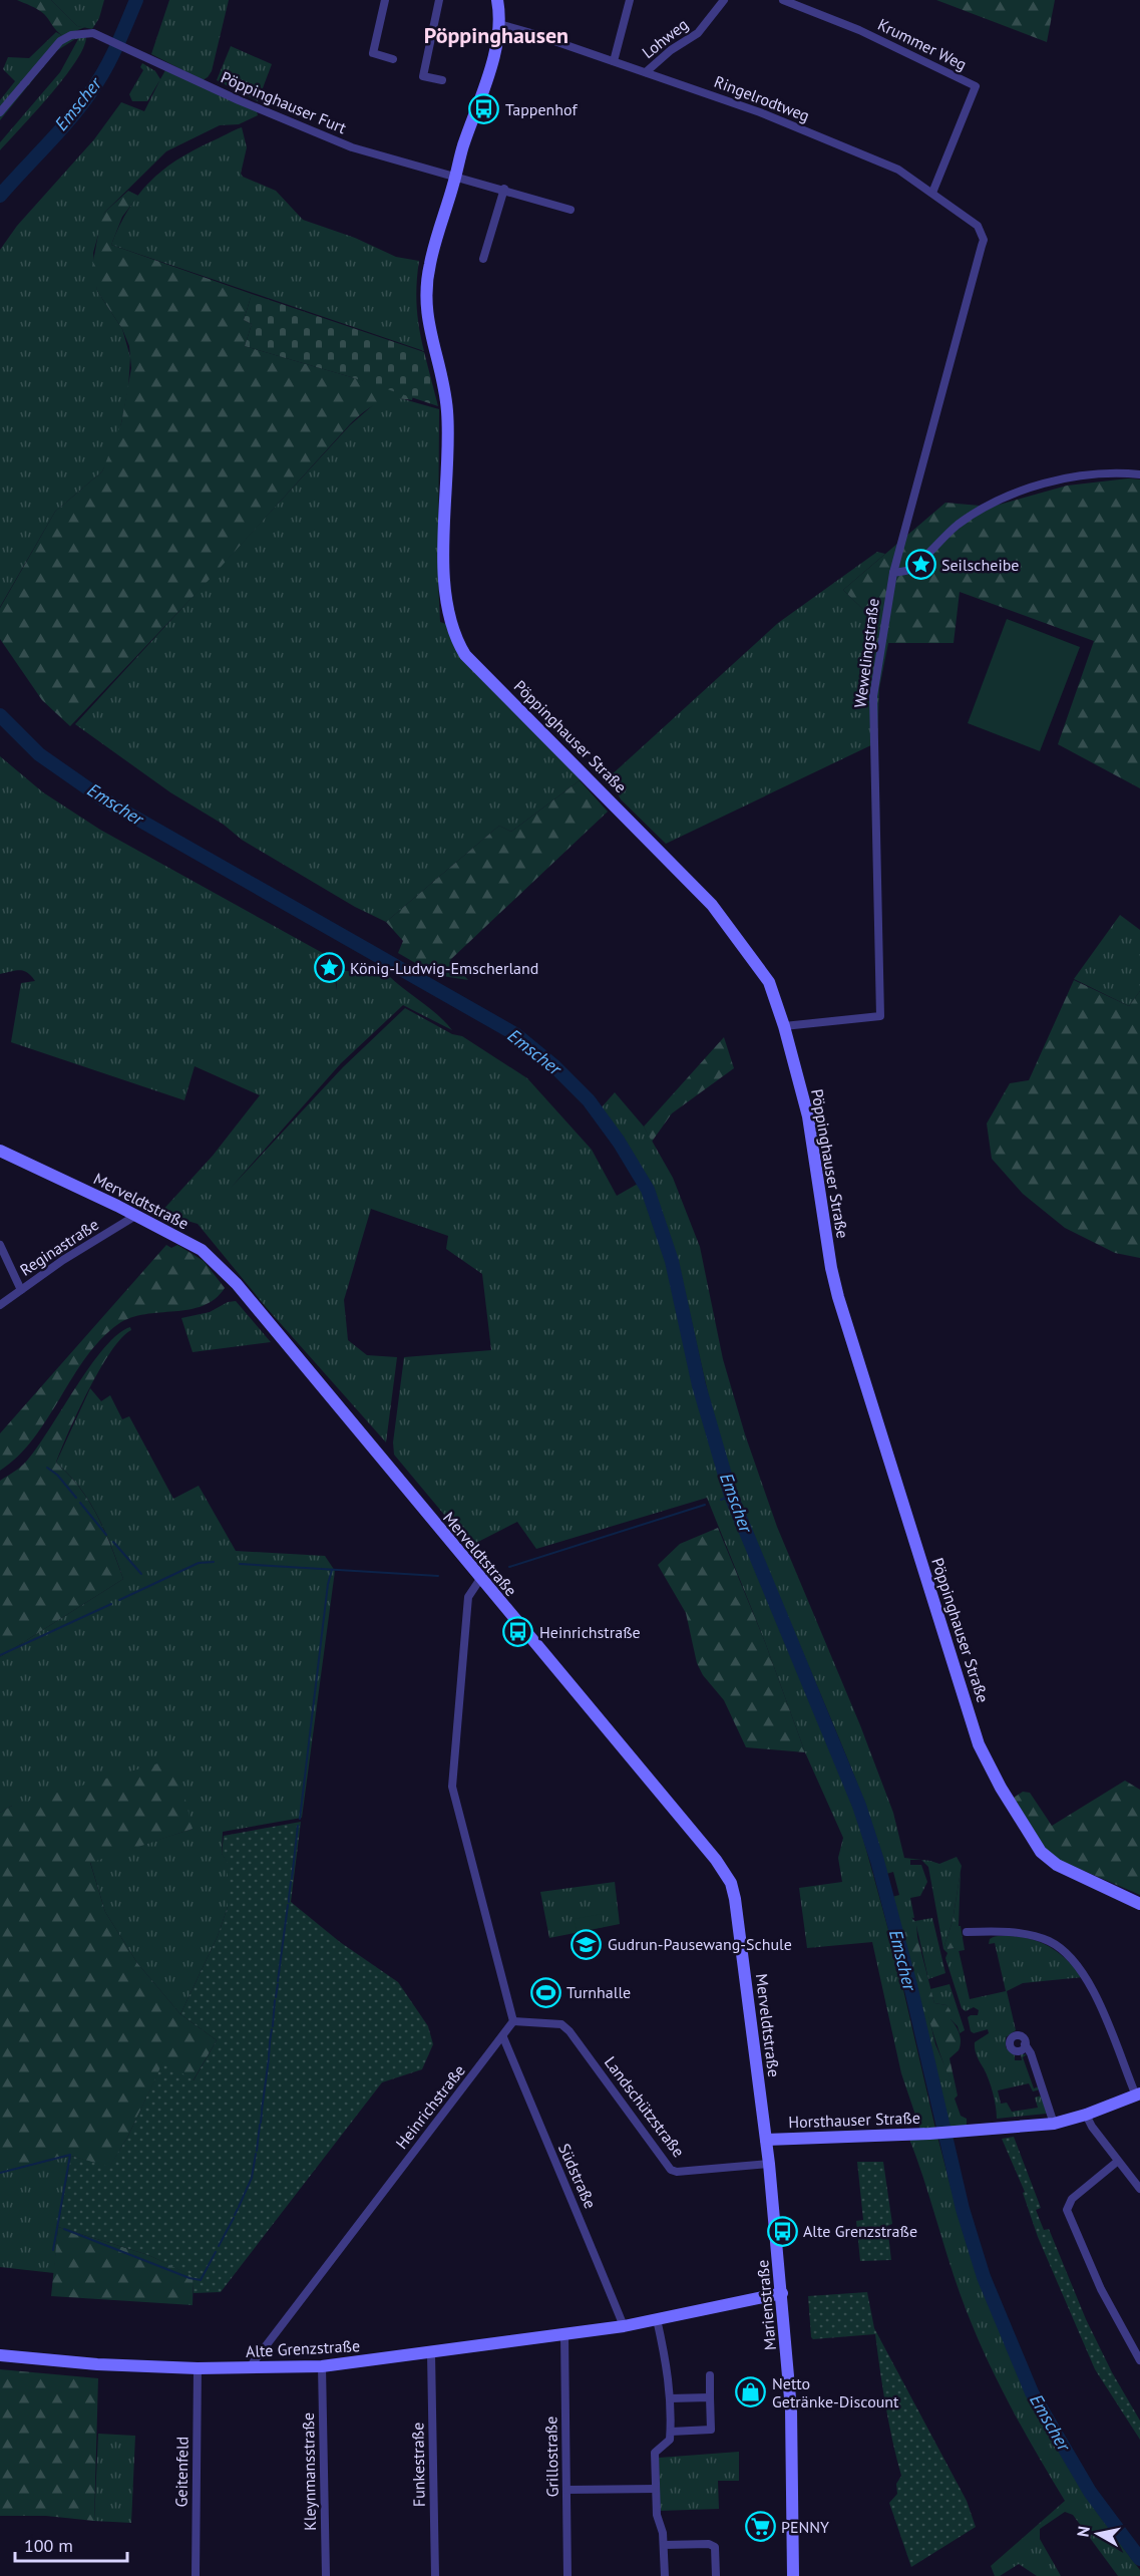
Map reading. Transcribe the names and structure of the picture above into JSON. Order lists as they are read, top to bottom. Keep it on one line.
{"streets":{"main road":["Pöppinghauser Straße","Merveldtstraße","Horsthauser Straße","Marienstraße","Alte Grenzstraße"],"street":["Lohweg","Krummer Weg","Ringelrodtweg","Pöppinghauser Furt","Wewelingstraße","Reginastraße","Heinrichstraße","Landschützstraße","Südstraße","Grillostraße","Funkestraße","Geitenfeld","Kleynmansstraße"]},"crossings":[["Lohweg","Ringelrodtweg"],["Krummer Weg","Ringelrodtweg"],["Ringelrodtweg","Wewelingstraße"],["Ringelrodtweg","Pöppinghauser Straße"],["Pöppinghauser Furt","Pöppinghauser Straße"],["Wewelingstraße","Pöppinghauser Straße"],["Merveldtstraße","Reginastraße"],["Merveldtstraße","Horsthauser Straße"],["Merveldtstraße","Marienstraße"],["Heinrichstraße","Landschützstraße"],["Heinrichstraße","Südstraße"],["Heinrichstraße","Alte Grenzstraße"],["Landschützstraße","Marienstraße"],["Horsthauser Straße","Marienstraße"],["Südstraße","Alte Grenzstraße"],["Marienstraße","Alte Grenzstraße"],["Alte Grenzstraße","Grillostraße"],["Alte Grenzstraße","Funkestraße"],["Alte Grenzstraße","Geitenfeld"],["Alte Grenzstraße","Kleynmansstraße"]],"districts":["Pöppinghausen"],"water":["Emscher"],"places":{"bus stop":["Tappenhof","Heinrichstraße","Alte Grenzstraße"],"place":["Seilscheibe","König-Ludwig-Emscherland"],"school or university":["Gudrun-Pausewang-Schule"],"sports":["Turnhalle"],"shop":["Netto Getränke-Discount"],"supermarket":["PENNY"]},"scale_bar":"100 m","north":"left"}
